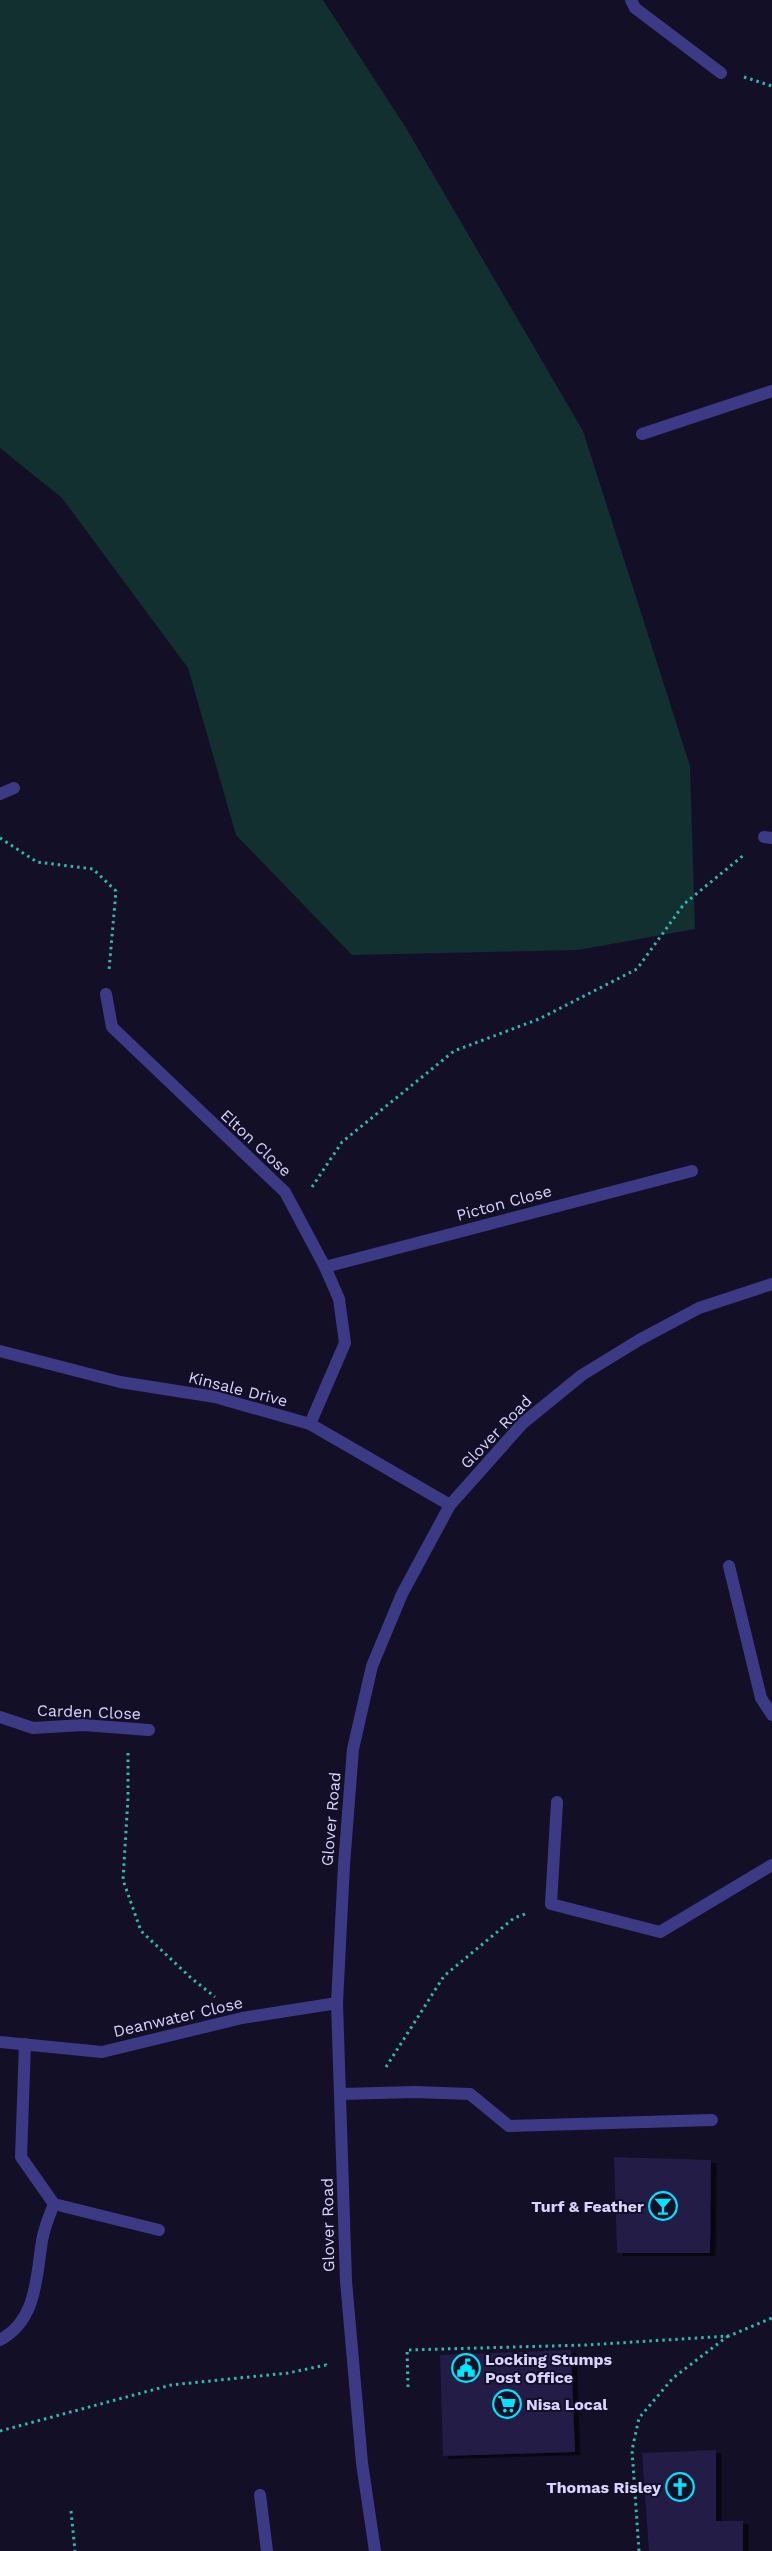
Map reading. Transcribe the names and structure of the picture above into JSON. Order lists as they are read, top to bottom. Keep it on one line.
{"streets":{"street":["Elton Close","Picton Close","Kinsale Drive","Glover Road","Carden Close","Deanwater Close"]},"crossings":[["Elton Close","Picton Close"],["Elton Close","Kinsale Drive"],["Kinsale Drive","Glover Road"],["Glover Road","Deanwater Close"]],"places":{"bar":["Turf & Feather"],"public building":["Locking Stumps Post Office"],"supermarket":["Nisa Local"],"church":["Thomas Risley"]}}
